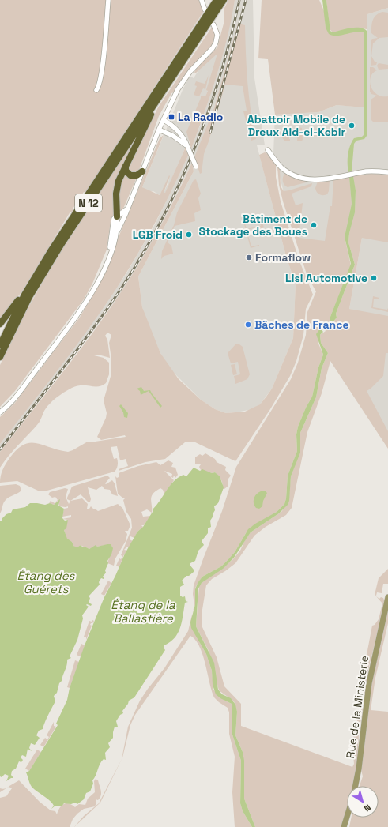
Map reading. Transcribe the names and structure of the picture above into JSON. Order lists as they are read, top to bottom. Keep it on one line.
{"streets":{"highway":["N 12"],"main road":["Rue de la Ministerie"]},"water":["Étang des Guérets","Étang de la Ballastière"],"places":{"transit":["La Radio"],"other":["Abattoir Mobile de Dreux Aid-el-Kebir","Bâtiment de Stockage des Boues","LGB Froid","Formaflow","Lisi Automotive","Bâches de France"]},"north":"bottom right"}
